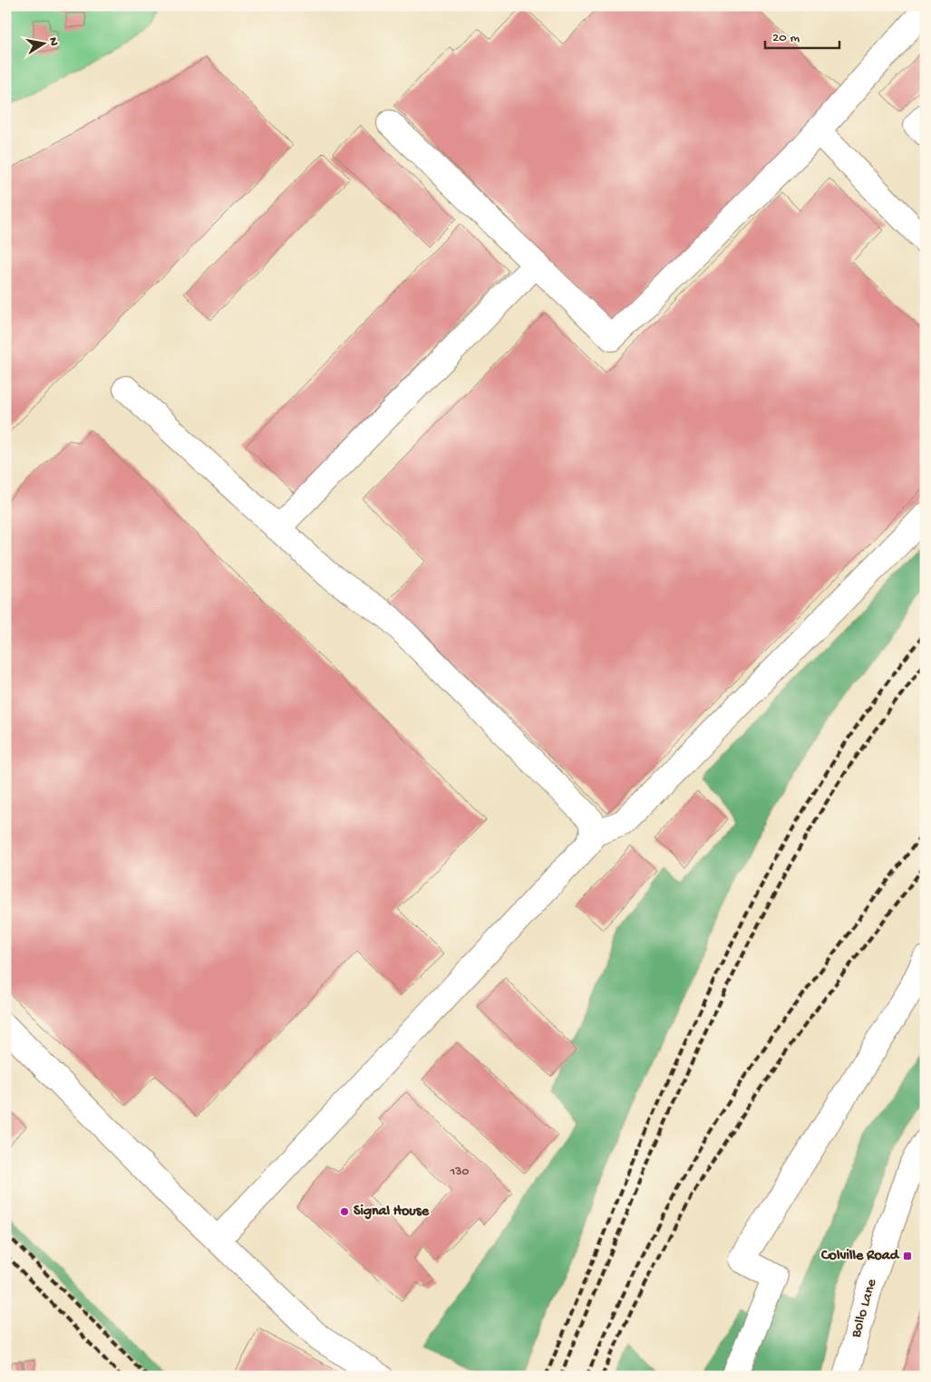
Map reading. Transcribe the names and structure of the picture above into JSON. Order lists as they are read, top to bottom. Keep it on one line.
{"streets":{"street":["Bollo Lane"]},"places":{"other":["Signal House"],"transit":["Colville Road"]},"house_numbers":["130"],"scale_bar":"20 m","north":"right"}
